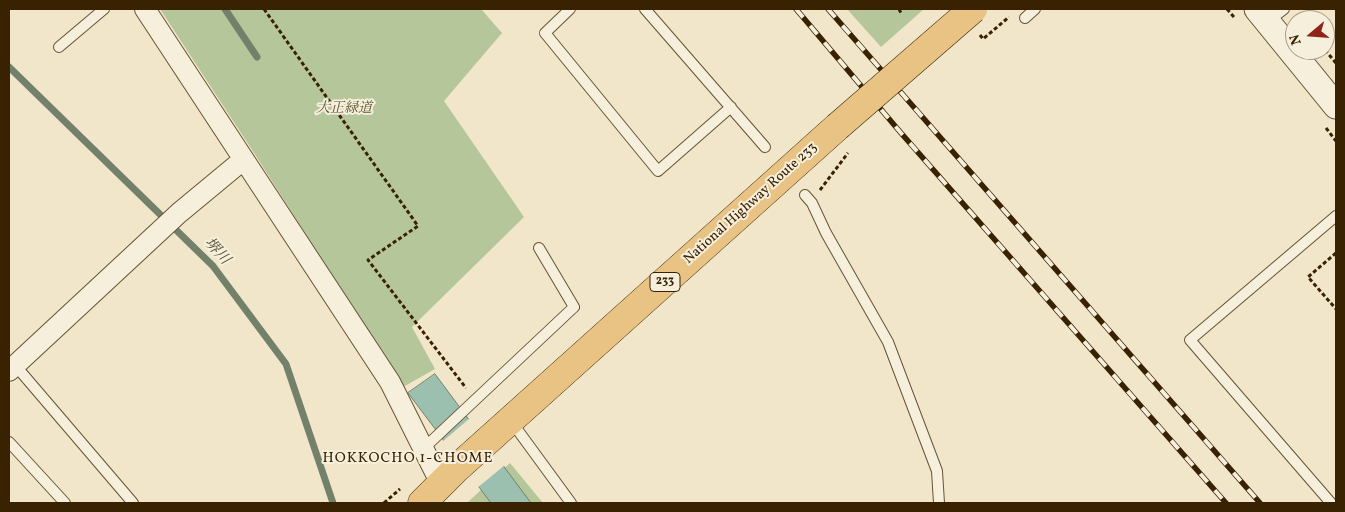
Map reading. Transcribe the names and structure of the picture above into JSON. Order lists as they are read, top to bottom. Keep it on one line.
{"streets":{"highway":["National Highway Route 233","233"]},"districts":["HOKKOCHO 1-CHOME"],"water":["堺川"],"parks":["大正緑道"],"north":"left"}
